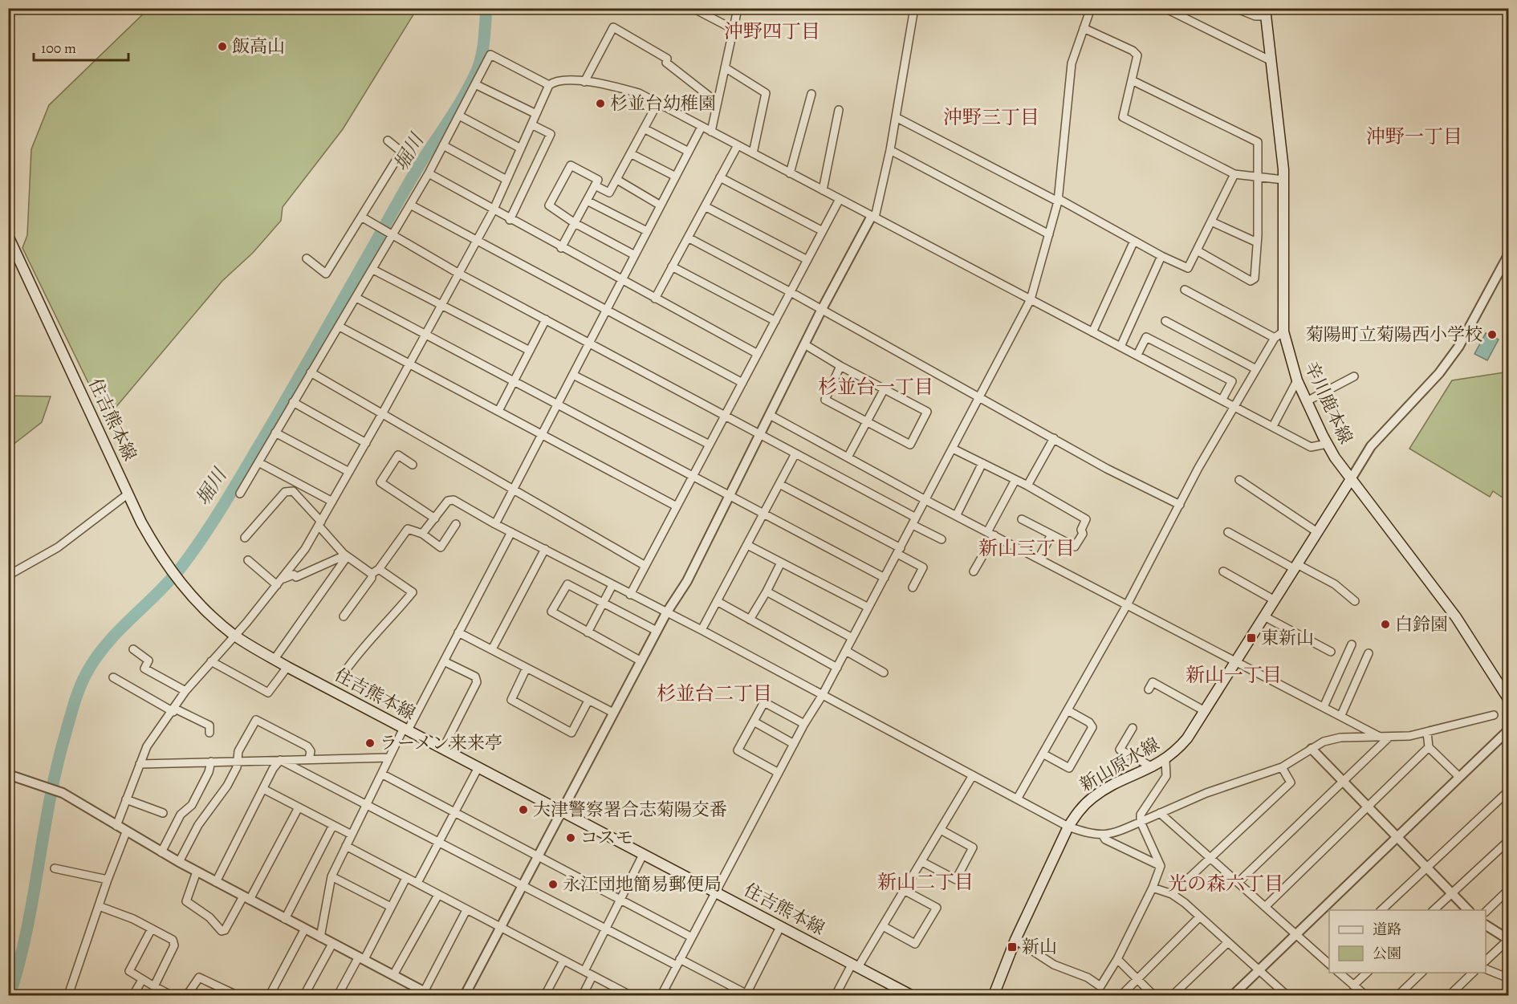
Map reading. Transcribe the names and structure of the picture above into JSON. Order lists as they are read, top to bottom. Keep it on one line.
{"streets":{"main road":["辛川鹿本線","住吉熊本線","新山原水線"]},"crossings":[["辛川鹿本線","新山原水線"]],"districts":["沖野四丁目","沖野三丁目","沖野一丁目","杉並台一丁目","新山三丁目","新山一丁目","杉並台二丁目","新山二丁目","光の森六丁目"],"water":["堀川"],"places":{"other":["飯高山","杉並台幼稚園","菊陽町立菊陽西小学校","白鈴園","ラーメン来来亭","大津警察署合志菊陽交番","コスモ","永江団地簡易郵便局"],"transit":["東新山","新山"]},"legend":["道路","公園"],"scale_bar":"100 m"}
